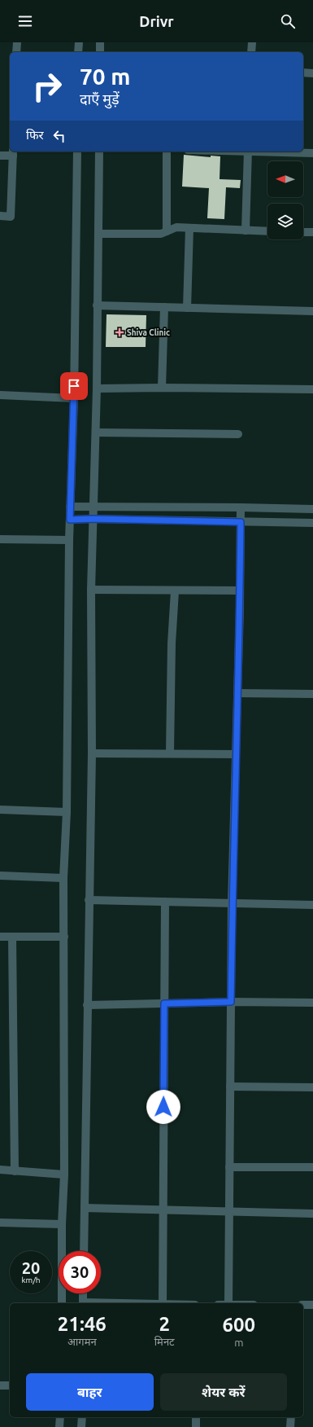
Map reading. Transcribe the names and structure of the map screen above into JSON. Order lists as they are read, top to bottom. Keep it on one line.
{"places":{"health":["Shiva Clinic"]},"north":"left","page":{"header":"Drivr","turn":["70 m","दाएँ मुड़ें"],"then":"फिर","speed":"20 km/h","limit":"30","eta":["21:46","आगमन","2","मिनट","600","m"],"buttons":["बाहर","शेयर करें"]}}
